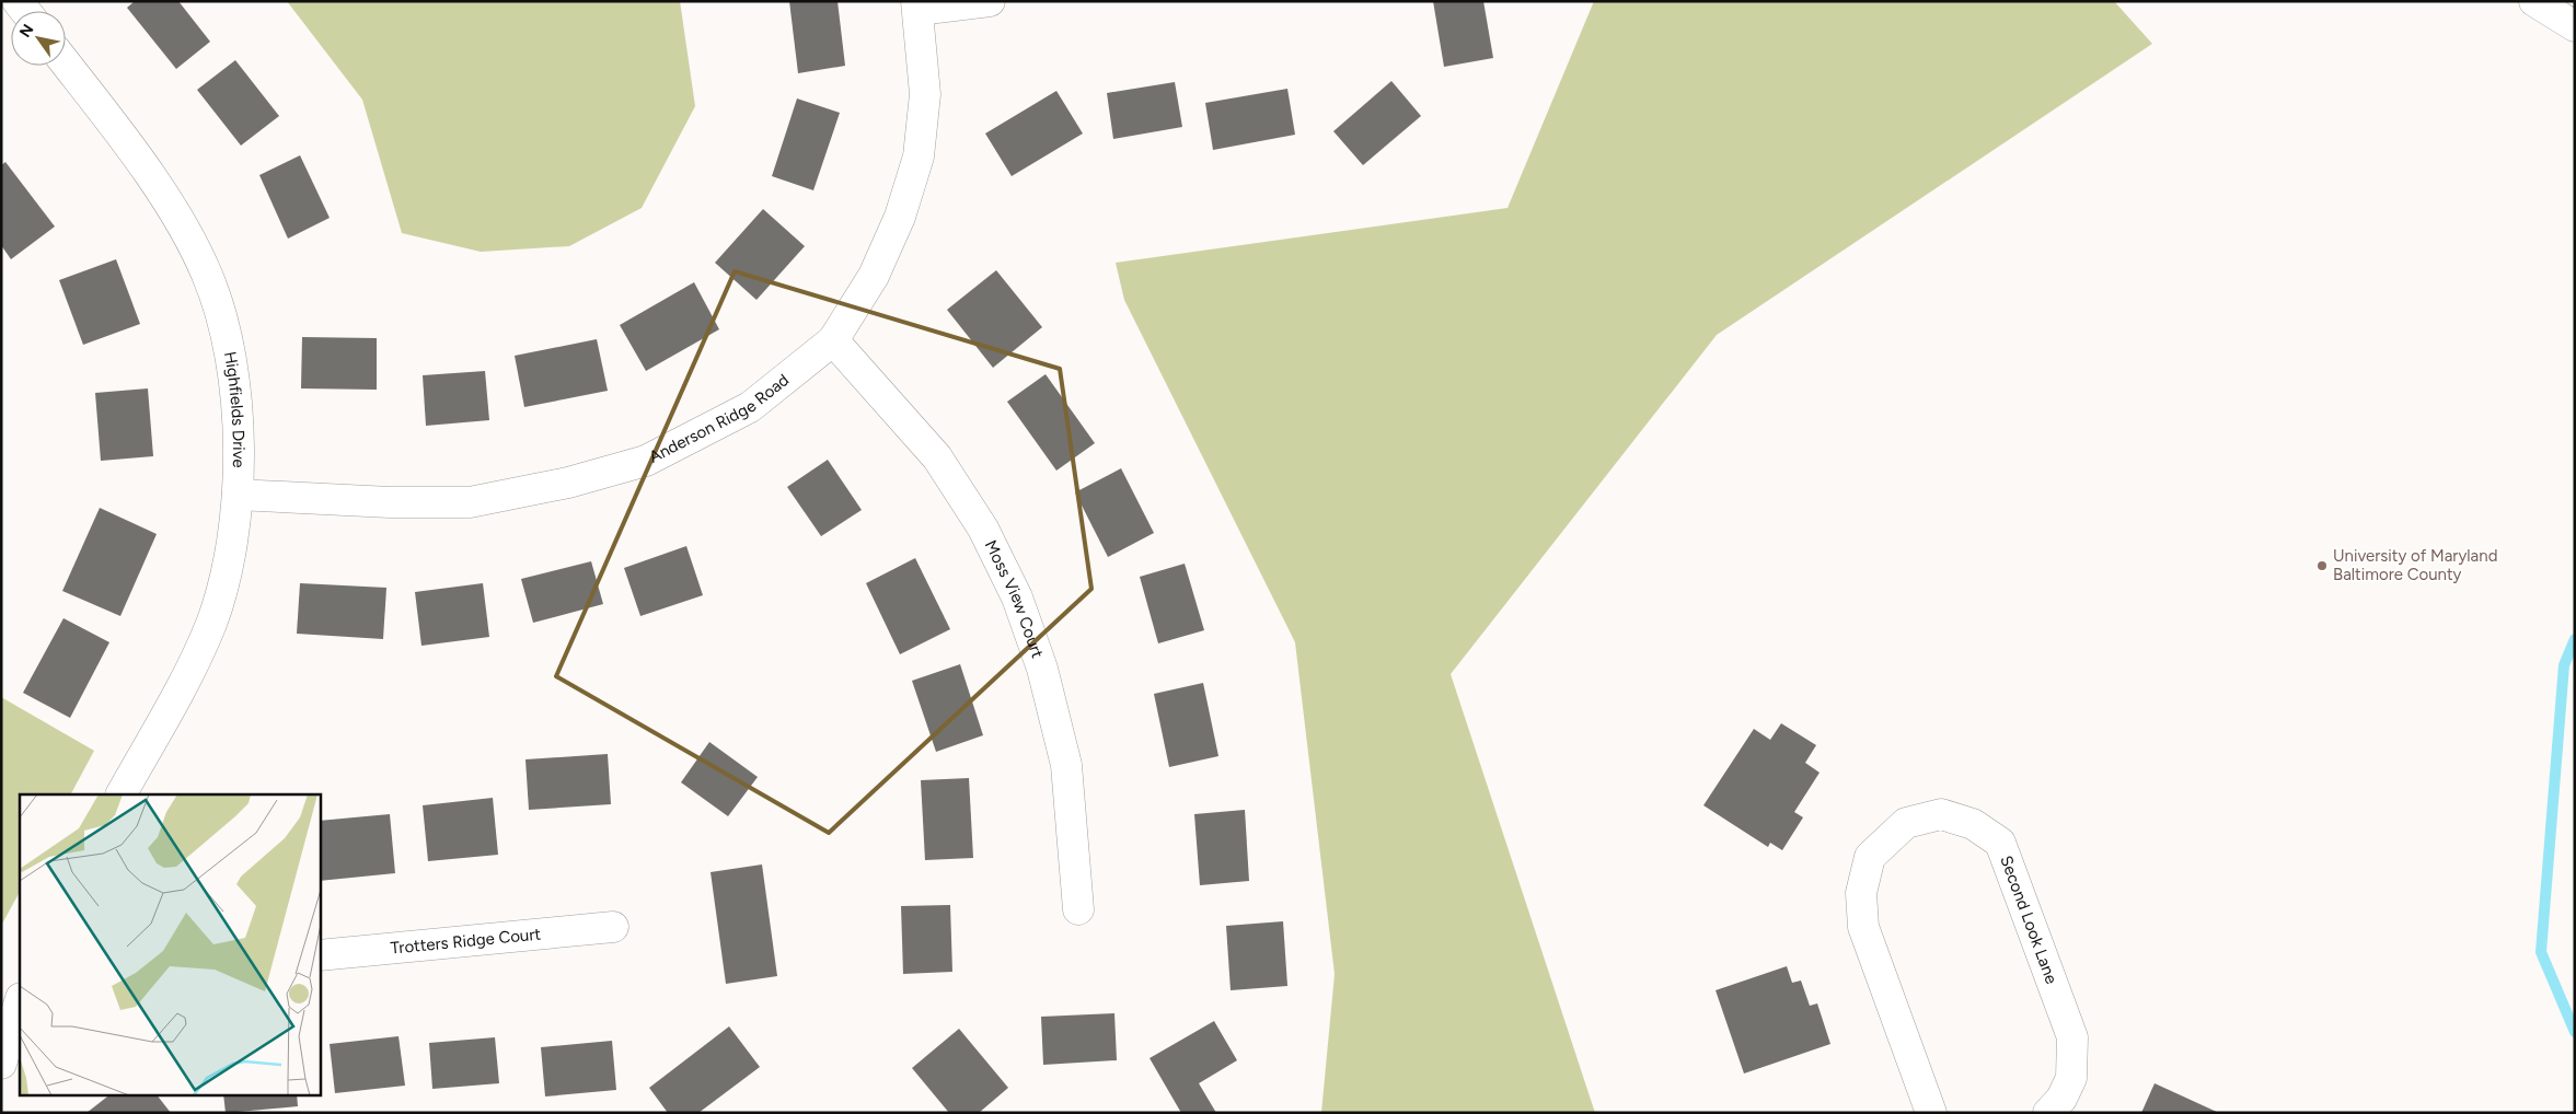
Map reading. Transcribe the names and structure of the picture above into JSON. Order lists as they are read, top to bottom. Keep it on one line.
{"streets":{"street":["Highfields Drive","Anderson Ridge Road","Moss View Court","Second Look Lane","Trotters Ridge Court"]},"crossings":[["Highfields Drive","Anderson Ridge Road"],["Anderson Ridge Road","Moss View Court"]],"places":["University of Maryland Baltimore County"],"north":"top left"}
